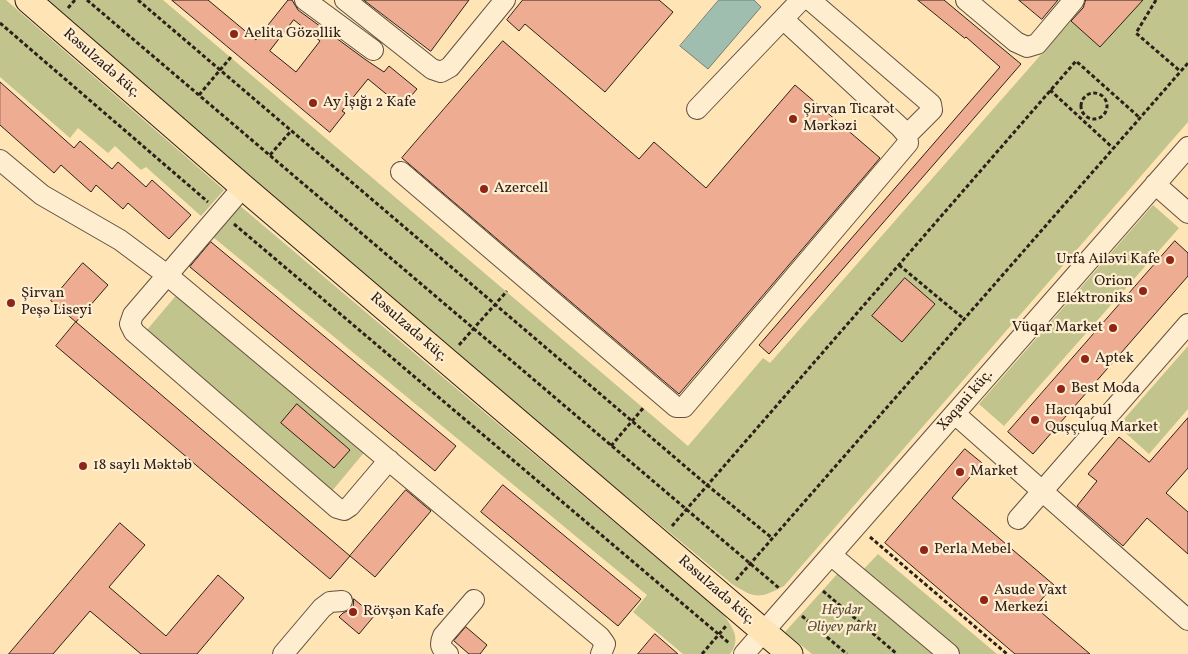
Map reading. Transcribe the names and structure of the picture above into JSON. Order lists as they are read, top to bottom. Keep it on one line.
{"streets":{"main road":["Rəsulzadə küç."],"street":["Xəqani küç."]},"crossings":[["Rəsulzadə küç.","Xəqani küç."]],"parks":["Heydər Əliyev parkı"],"places":["Aelita Gözəllik","Ay İşığı 2 Kafe","Şirvan Ticarət Mərkəzi","Azercell","Urfa Ailəvi Kafe","Orion Elektroniks","Şirvan Peşə Liseyi","Vüqar Market","Aptek","Best Moda","Hacıqabul Quşçuluq Market","18 saylı Məktəb","Market","Perla Mebel","Asude Vaxt Merkezi","Rövşən Kafe"]}
